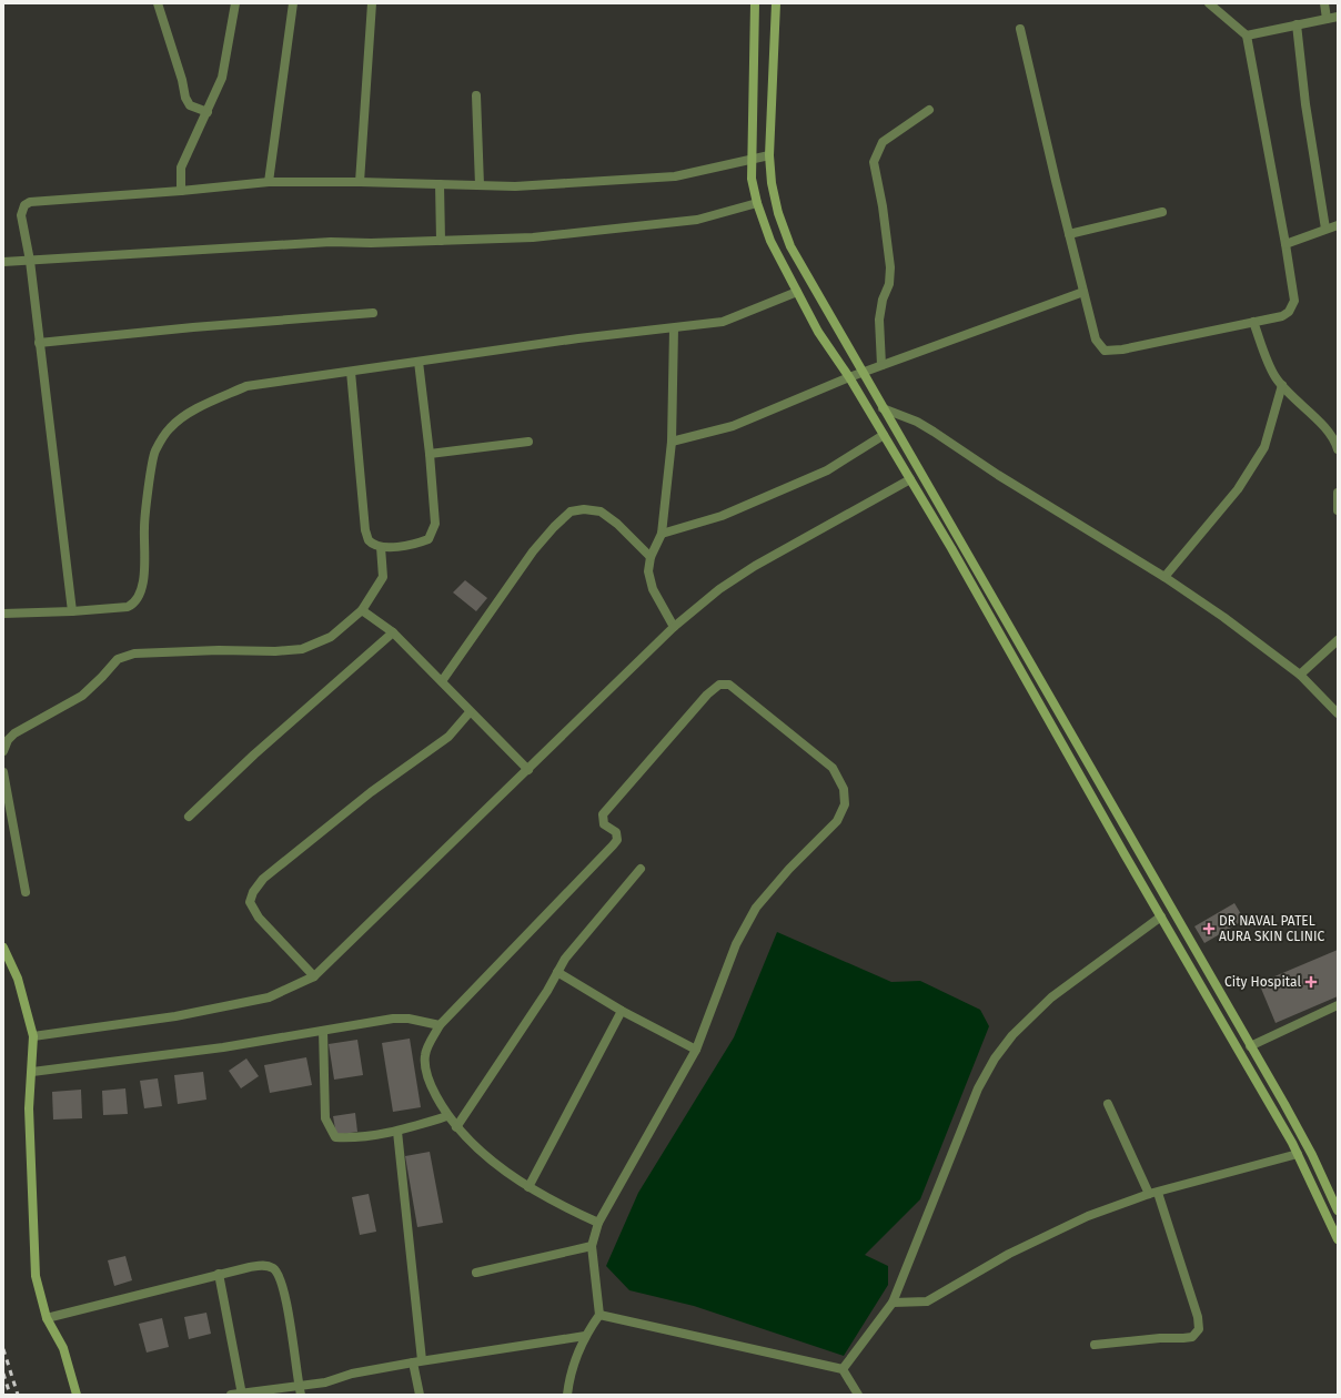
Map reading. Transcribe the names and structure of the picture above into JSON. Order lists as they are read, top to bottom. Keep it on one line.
{"places":{"health":["DR NAVAL PATEL AURA SKIN CLINIC","City Hospital"]}}
